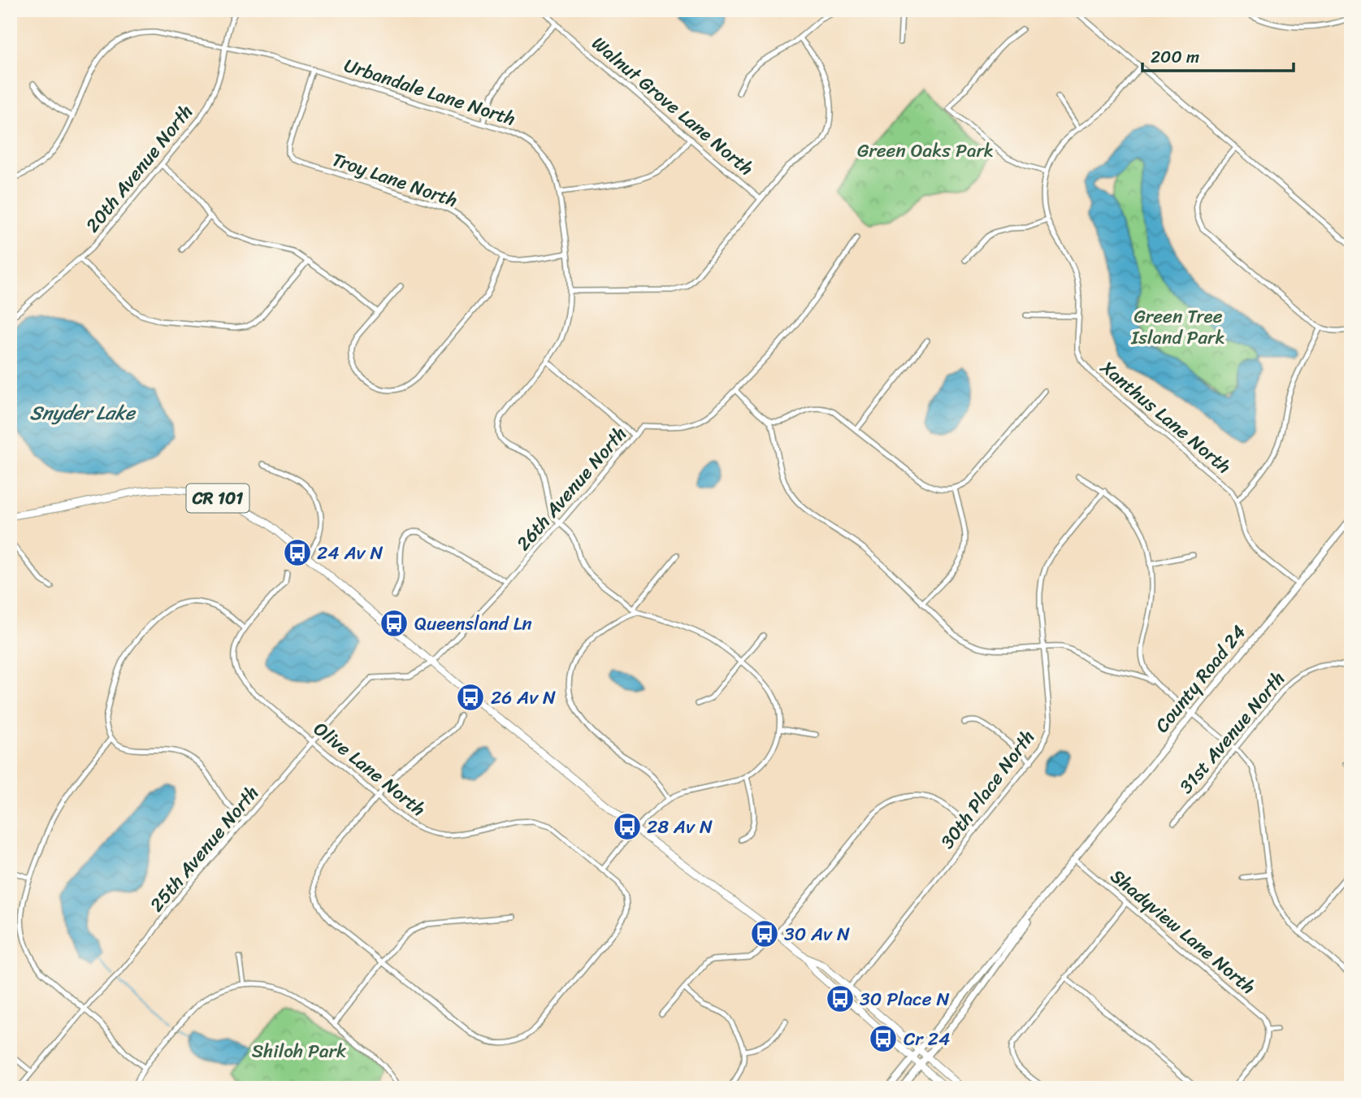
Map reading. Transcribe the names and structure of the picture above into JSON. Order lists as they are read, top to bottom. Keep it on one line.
{"streets":{"main road":["CR 101"],"street":["Urbandale Lane North","Walnut Grove Lane North","20th Avenue North","Troy Lane North","Xanthus Lane North","26th Avenue North","County Road 24","31st Avenue North","Olive Lane North","30th Place North","25th Avenue North","Shadyview Lane North"]},"crossings":[["Urbandale Lane North","20th Avenue North"],["Urbandale Lane North","Troy Lane North"],["26th Avenue North","CR 101"],["26th Avenue North","25th Avenue North"],["CR 101","County Road 24"],["CR 101","30th Place North"],["CR 101","25th Avenue North"],["County Road 24","Shadyview Lane North"],["Olive Lane North","25th Avenue North"]],"water":["Snyder Lake"],"parks":["Green Oaks Park","Green Tree Island Park","Shiloh Park"],"places":{"bus stop":["24 Av N","Queensland Ln","26 Av N","28 Av N","30 Av N","30 Place N","Cr 24"]},"scale_bar":"200 m"}
